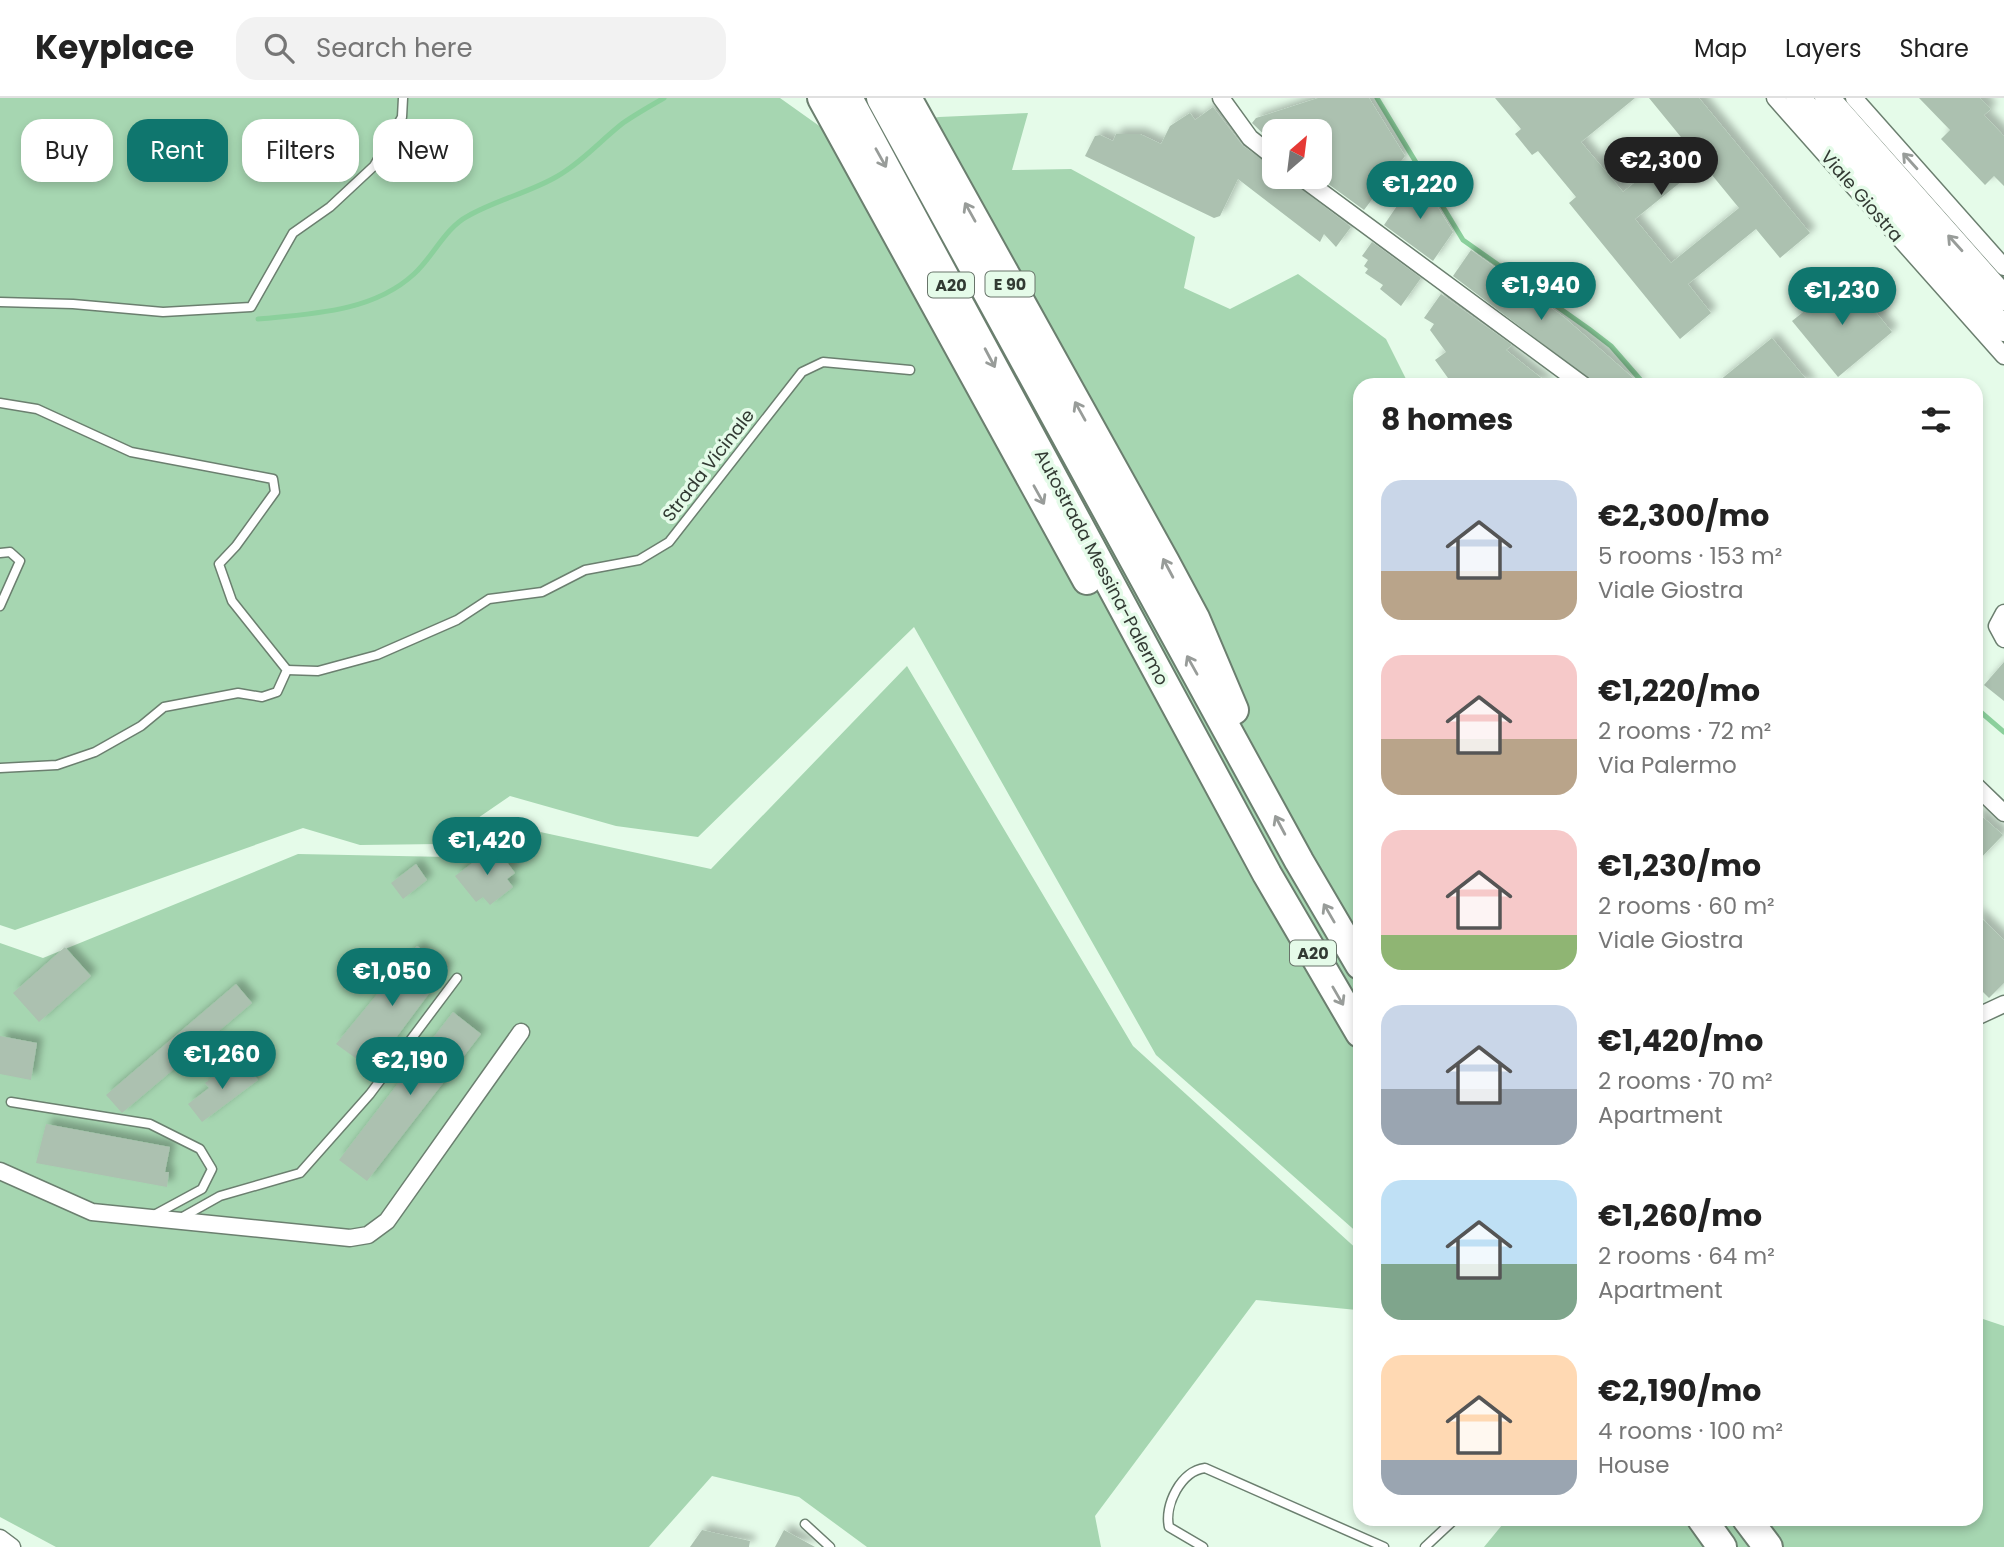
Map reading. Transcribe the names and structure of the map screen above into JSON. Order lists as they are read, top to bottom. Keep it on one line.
{"streets":{"highway":["E 90","A20","Autostrada Messina-Palermo"],"main road":["Viale Giostra"],"lane":["Strada Vicinale"]},"crossings":[["E 90","Autostrada Messina-Palermo"]],"north":"top right","page":{"header":"Keyplace","search":"Search here","nav":["Map","Layers","Share"],"chip":["Buy","Rent","Filters","New"],"price":["€2,300","€1,220","€1,940","€1,230","€1,420","€1,050","€1,260","€2,190"],"heading":"8 homes","list":[{"name":"€2,300/mo","note":"5 rooms · 153 m² · Viale Giostra"},{"name":"€1,220/mo","note":"2 rooms · 72 m² · Via Palermo"},{"name":"€1,230/mo","note":"2 rooms · 60 m² · Viale Giostra"},{"name":"€1,420/mo","note":"2 rooms · 70 m² · Apartment"},{"name":"€1,260/mo","note":"2 rooms · 64 m² · Apartment"},{"name":"€2,190/mo","note":"4 rooms · 100 m² · House"}]}}
